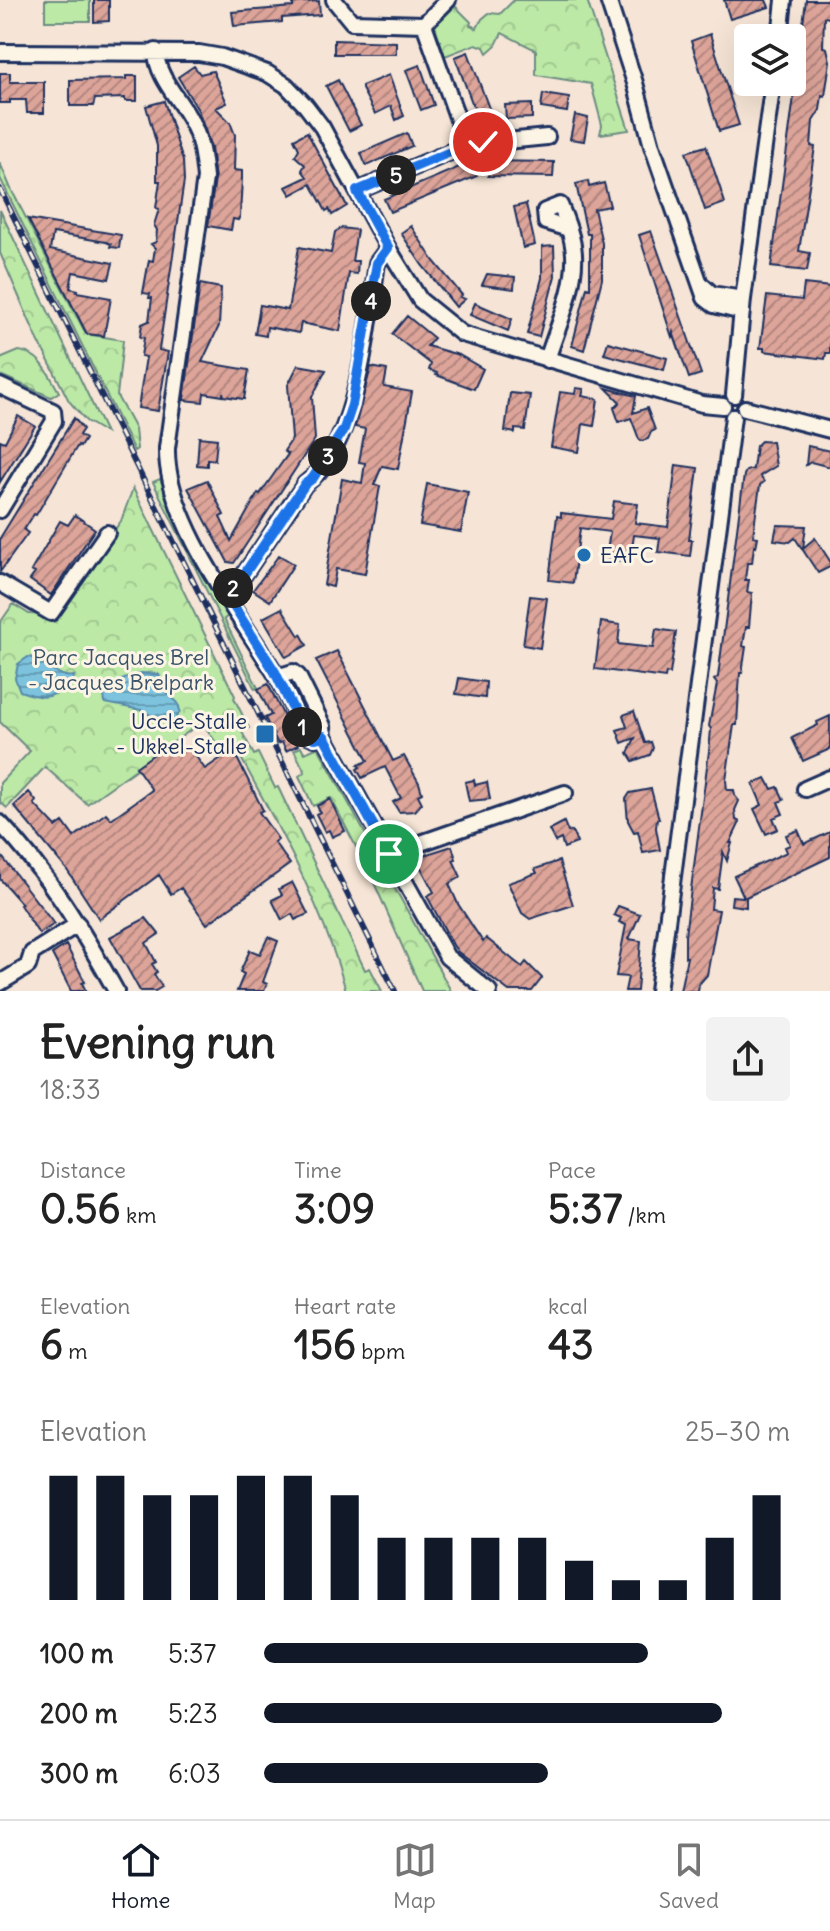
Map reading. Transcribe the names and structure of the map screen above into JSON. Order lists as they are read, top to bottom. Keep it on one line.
{"parks":["Parc Jacques Brel - Jacques Brelpark"],"places":{"other":["EAFC"],"transit":["Uccle-Stalle - Ukkel-Stalle"]},"page":{"pins":["5","4","3","2","1"],"heading":["Evening run","18:33"],"stats":[["Distance","0.56 km"],["Time","3:09"],["Pace","5:37 /km"],["Elevation","6 m"],["Heart rate","156 bpm"],["kcal","43"]],"chart":["Elevation","25–30 m"],"list":[{"name":"100 m","note":"5:37"},{"name":"200 m","note":"5:23"},{"name":"300 m","note":"6:03"}],"tabs":["Home","Map","Saved"]}}
